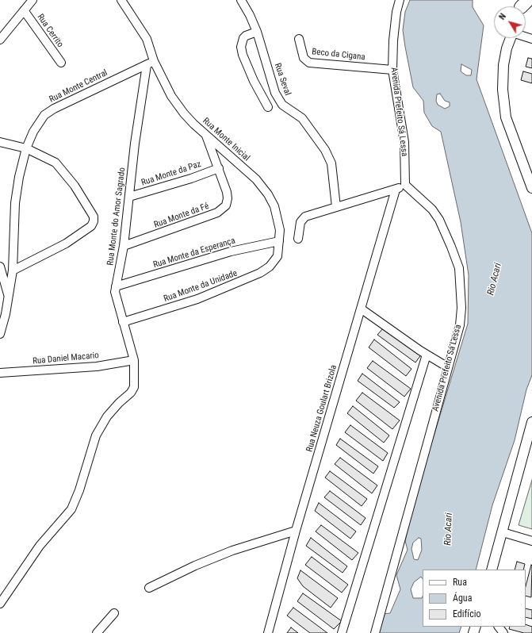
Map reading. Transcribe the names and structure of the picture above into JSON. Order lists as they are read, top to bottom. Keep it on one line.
{"streets":{"street":["Rua Cerrito","Beco da Cigana","Rua Seval","Rua Monte Central","Avenida Prefeito Sá Lessa","Rua Monte Inicial","Rua Monte da Paz","Rua Monte da Fé","Rua Monte do Amor Sagrado","Rua Monte da Esperança","Rua Monte da Unidade","Rua Daniel Macario","Rua Neuza Goulart Brizola"]},"crossings":[["Beco da Cigana","Avenida Prefeito Sá Lessa"],["Rua Monte Central","Rua Monte Inicial"],["Rua Monte Central","Rua Monte do Amor Sagrado"],["Rua Monte Inicial","Rua Monte da Fé"],["Rua Monte Inicial","Rua Monte do Amor Sagrado"],["Rua Monte Inicial","Rua Monte da Esperança"],["Rua Monte Inicial","Rua Monte da Unidade"],["Rua Monte da Paz","Rua Monte da Fé"],["Rua Monte da Paz","Rua Monte do Amor Sagrado"],["Rua Monte da Fé","Rua Monte do Amor Sagrado"],["Rua Monte do Amor Sagrado","Rua Monte da Esperança"],["Rua Monte do Amor Sagrado","Rua Monte da Unidade"],["Rua Monte do Amor Sagrado","Rua Daniel Macario"]],"water":["Rio Acari"],"legend":["Rua","Água","Edifício"],"north":"top left"}
